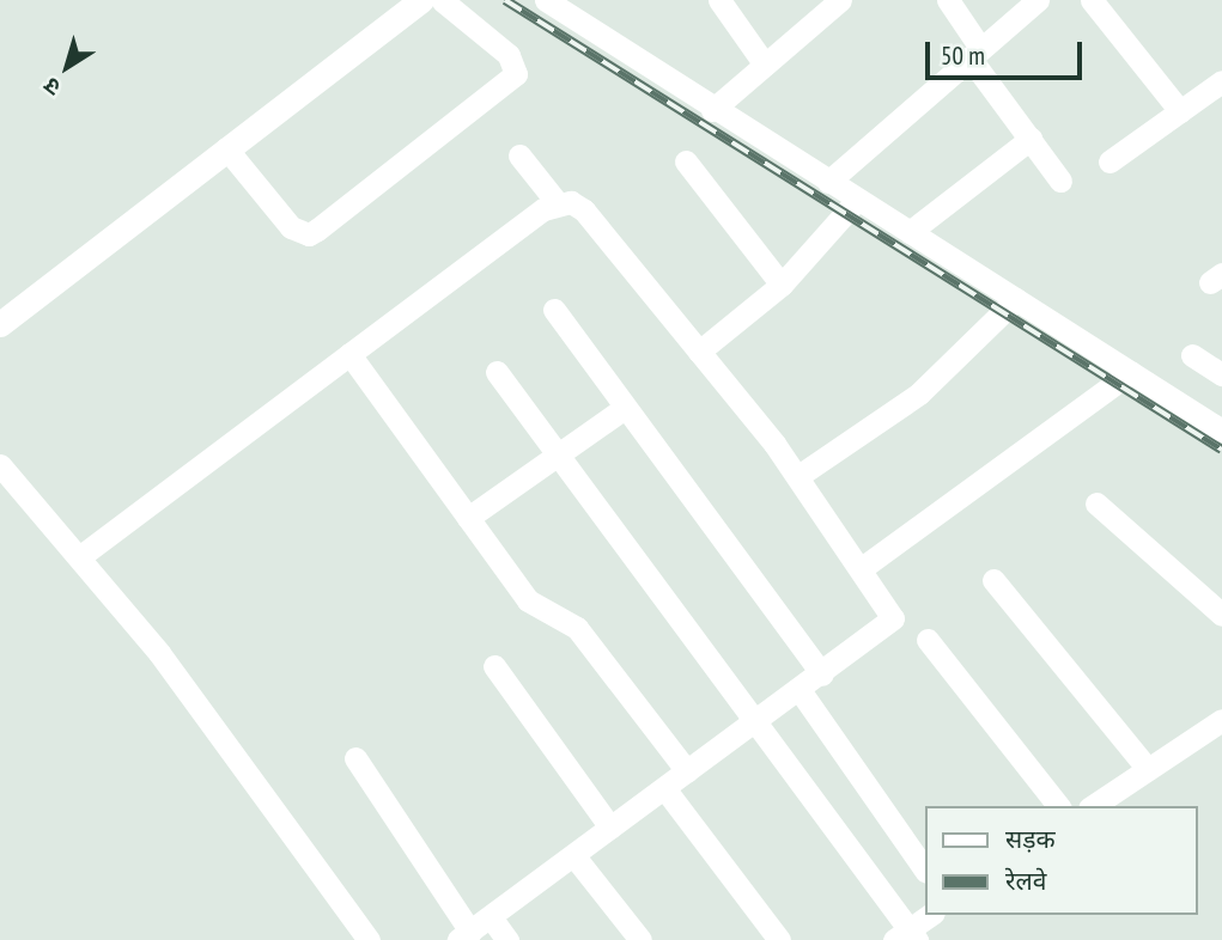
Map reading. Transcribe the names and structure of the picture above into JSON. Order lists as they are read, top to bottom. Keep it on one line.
{"legend":["सड़क","रेलवे"],"scale_bar":"50 m","north":"bottom left"}
